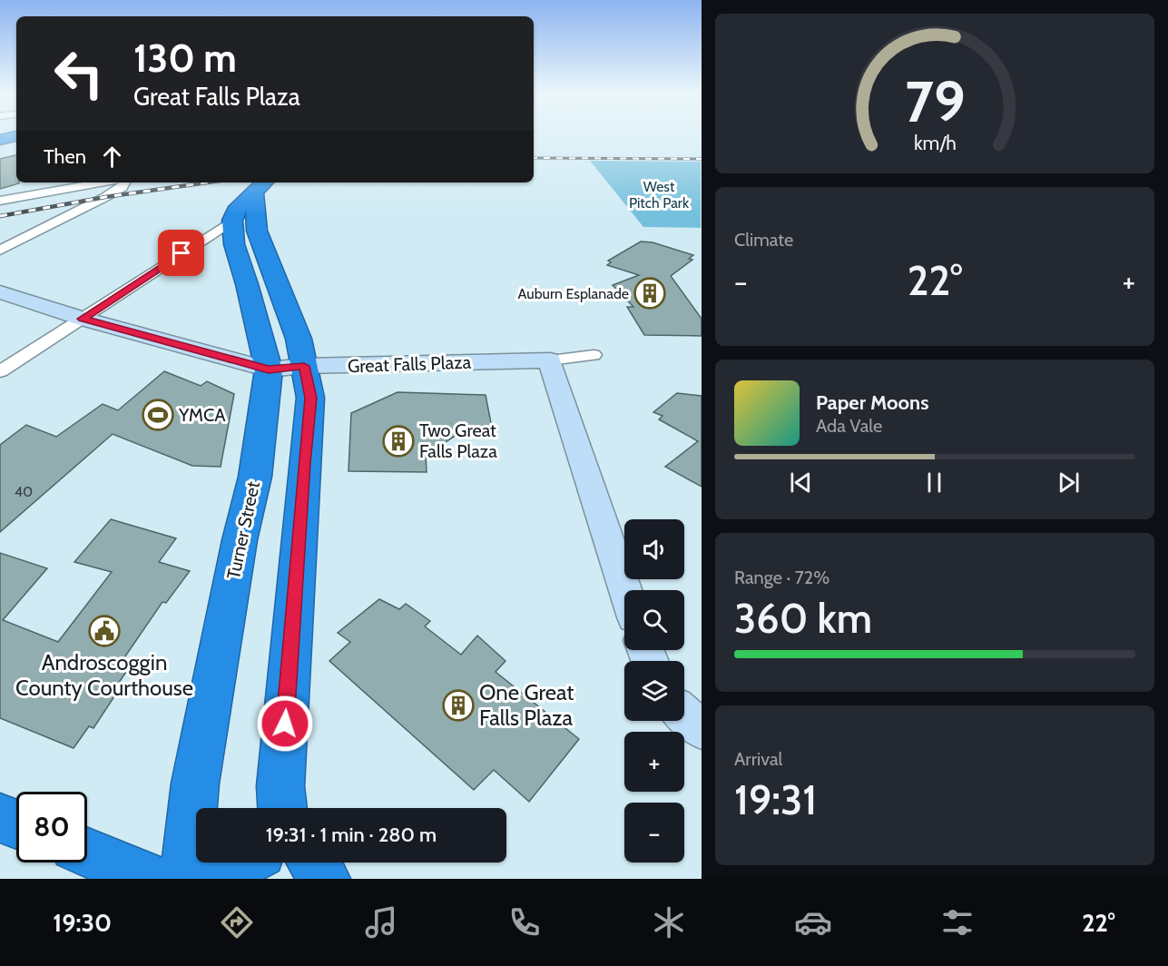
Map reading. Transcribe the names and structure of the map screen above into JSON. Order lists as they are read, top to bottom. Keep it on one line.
{"streets":{"highway":["Turner Street"],"street":["Great Falls Plaza"]},"crossings":[["Great Falls Plaza","Turner Street"]],"parks":["West Pitch Park"],"places":{"building":["Auburn Esplanade","Two Great Falls Plaza","One Great Falls Plaza"],"sports":["YMCA"],"public building":["Androscoggin County Courthouse"]},"house_numbers":["40"],"page":{"turn":["130 m","Great Falls Plaza"],"then":"Then","tile":["Climate",["Range · 72%","360 km"],["Arrival","19:31"]],"heat":["−","22°","+"],"song":["Paper Moons","Ada Vale"],"map_buttons":["+","−"],"limit":"80","trip":"19:31 · 1 min · 280 m","tabs":["19:30","22°"],"gauge":["79","km/h"]}}
